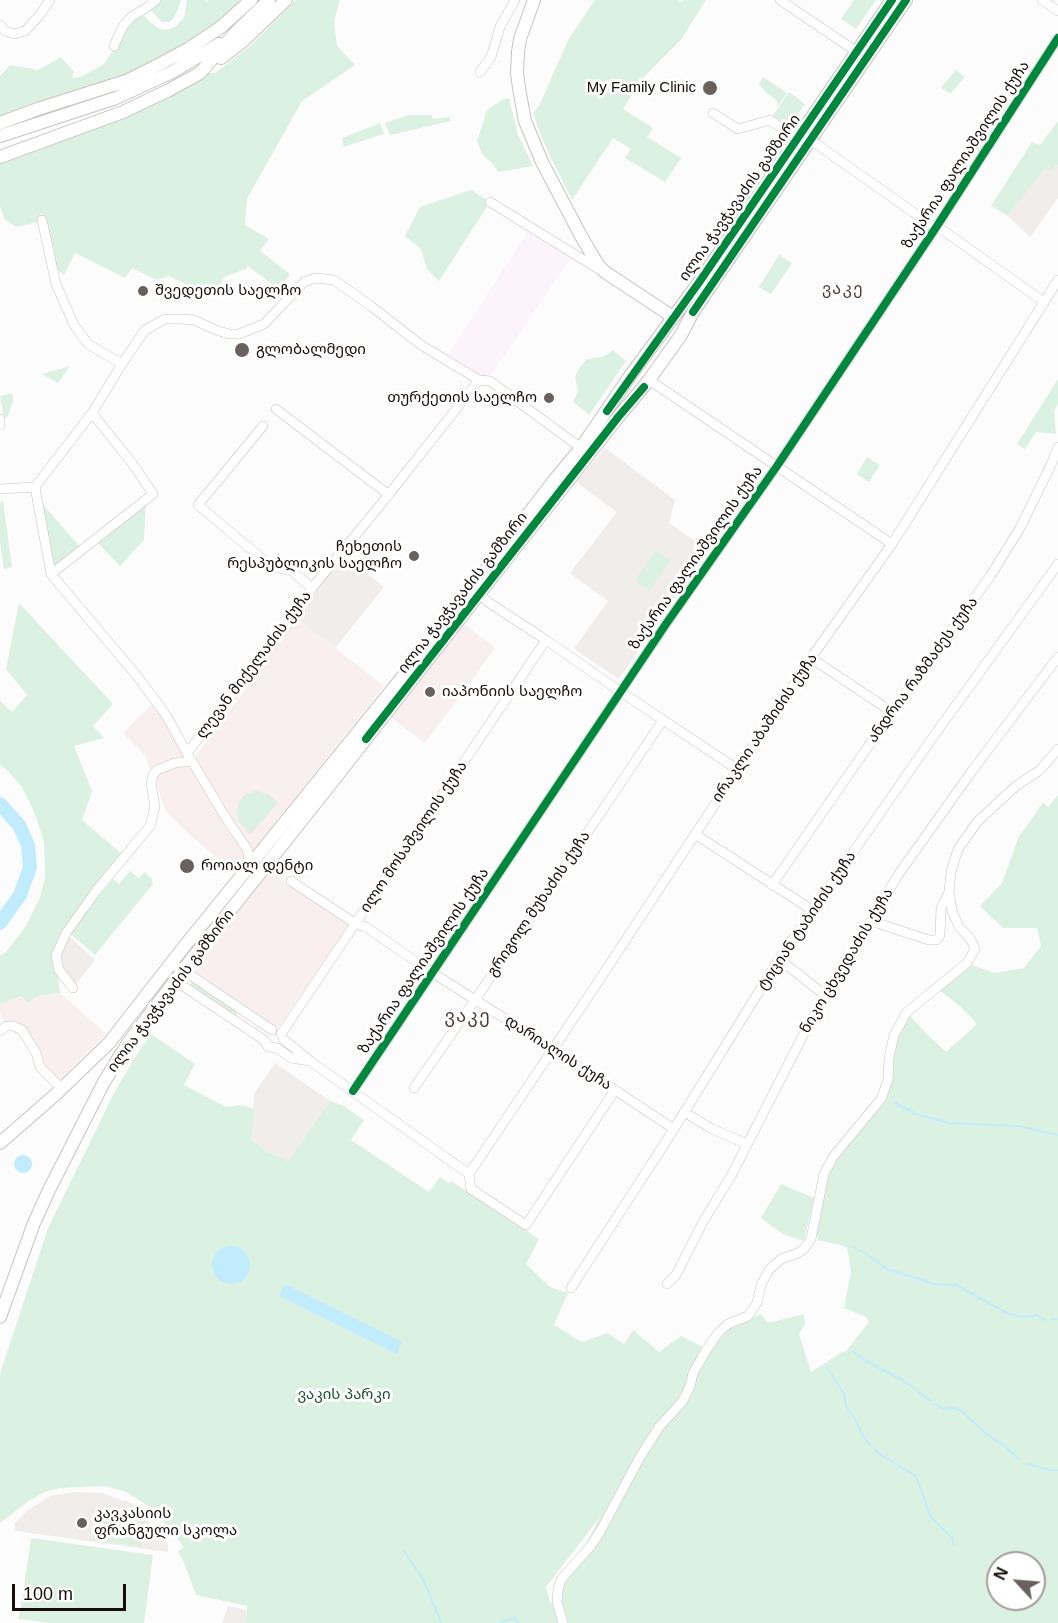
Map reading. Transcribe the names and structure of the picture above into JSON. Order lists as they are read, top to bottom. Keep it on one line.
{"streets":{"main road":["ილია ჭავჭავაძის გამზირი"],"street":["ზაქარია ფალიაშვილის ქუჩა","ლევან მიქელაძის ქუჩა","ანდრია რაზმაძეს ქუჩა","ირაკლი აბაშიძის ქუჩა","ილო მოსაშვილის ქუჩა","გრიგოლ მუხაძის ქუჩა","ტიციან ტაბიძის ქუჩა","ნიკო ცხვედაძის ქუჩა","დარიალის ქუჩა"]},"crossings":[["ზაქარია ფალიაშვილის ქუჩა","დარიალის ქუჩა"],["ირაკლი აბაშიძის ქუჩა","დარიალის ქუჩა"],["ილო მოსაშვილის ქუჩა","დარიალის ქუჩა"],["გრიგოლ მუხაძის ქუჩა","დარიალის ქუჩა"],["ტიციან ტაბიძის ქუჩა","დარიალის ქუჩა"]],"districts":["ვაკე","ვაკე"],"parks":["ვაკის პარკი"],"places":["My Family Clinic","შვედეთის საელჩო","გლობალმედი","თურქეთის საელჩო","ჩეხეთის რესპუბლიკის საელჩო","იაპონიის საელჩო","როიალ დენტი","კავკასიის ფრანგული სკოლა"],"scale_bar":"100 m","north":"top left"}
